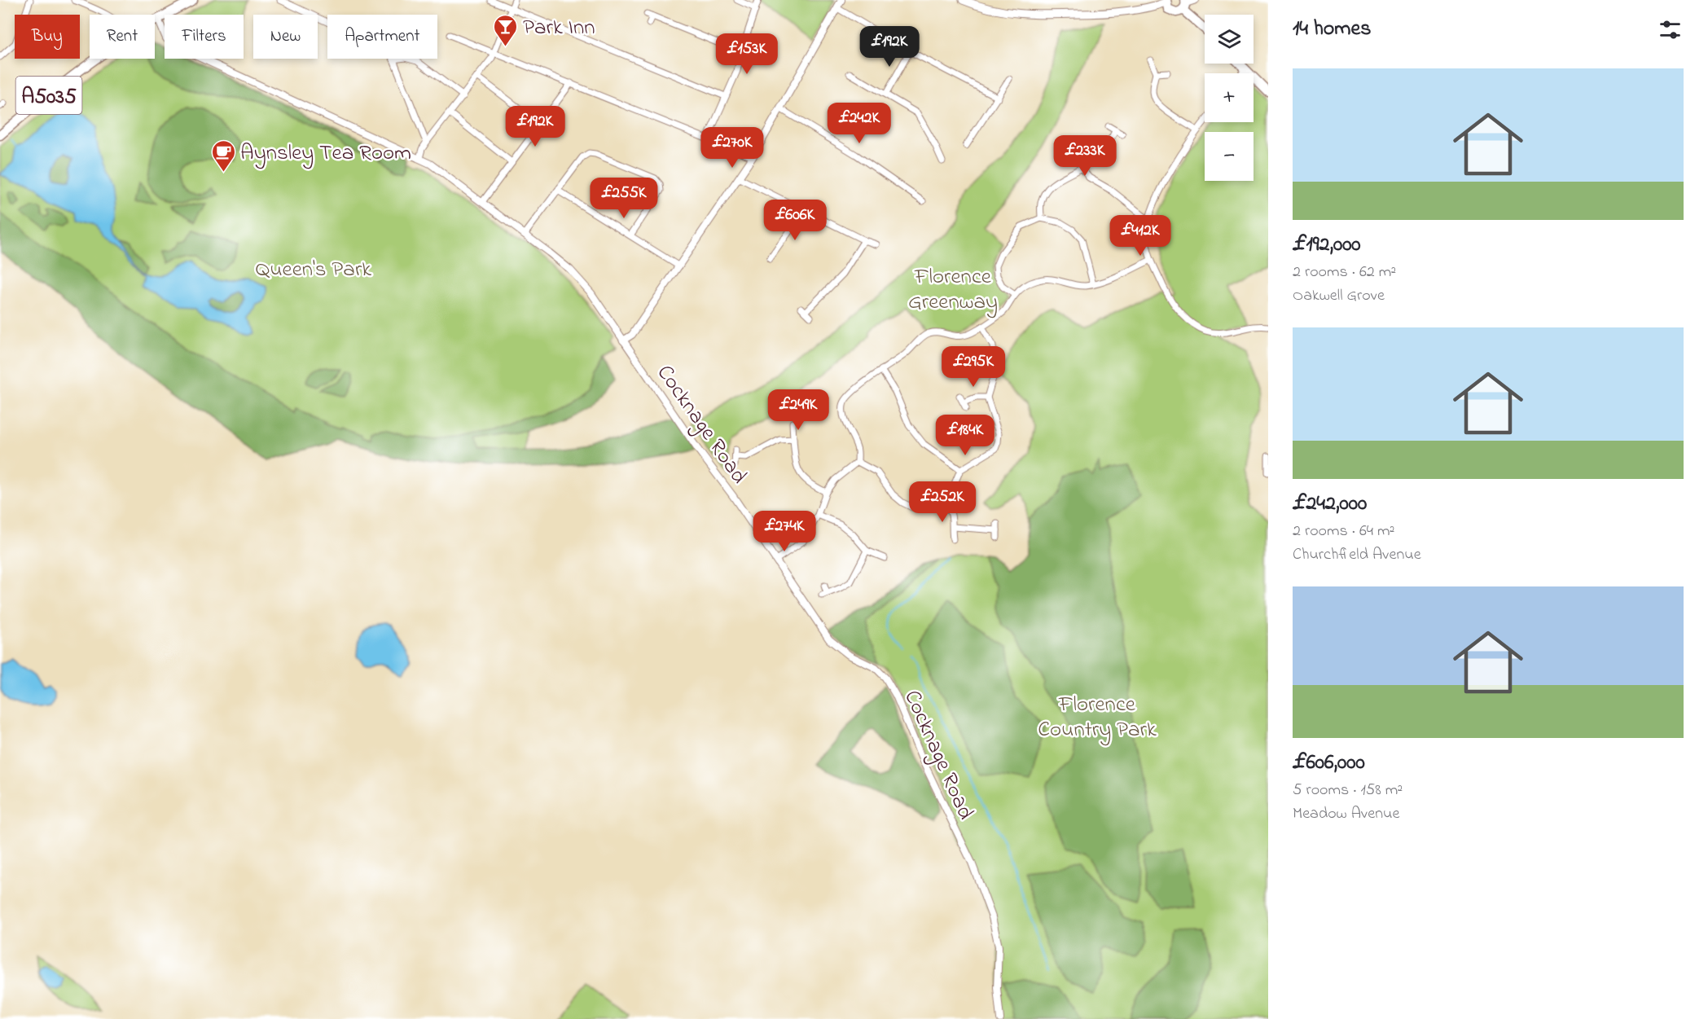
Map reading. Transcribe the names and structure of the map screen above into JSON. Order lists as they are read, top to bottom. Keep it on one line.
{"streets":{"main road":["A5035"],"street":["Cocknage Road"]},"crossings":[["A5035","Cocknage Road"]],"parks":["Queen's Park","Florence Greenway","Florence Country Park"],"places":{"bar":["Park Inn"],"cafe":["Aynsley Tea Room"]},"page":{"heading":"14 homes","map_buttons":["+","−"],"chip":["Buy","Rent","Filters","New","Apartment"],"price":["£192K","£153K","£242K","£192K","£270K","£233K","£255K","£606K","£412K","£295K","£249K","£184K","£252K","£274K"],"list":[{"name":"£192,000","note":"2 rooms · 62 m² · Oakwell Grove"},{"name":"£242,000","note":"2 rooms · 64 m² · Churchfield Avenue"},{"name":"£606,000","note":"5 rooms · 158 m² · Meadow Avenue"}]}}
